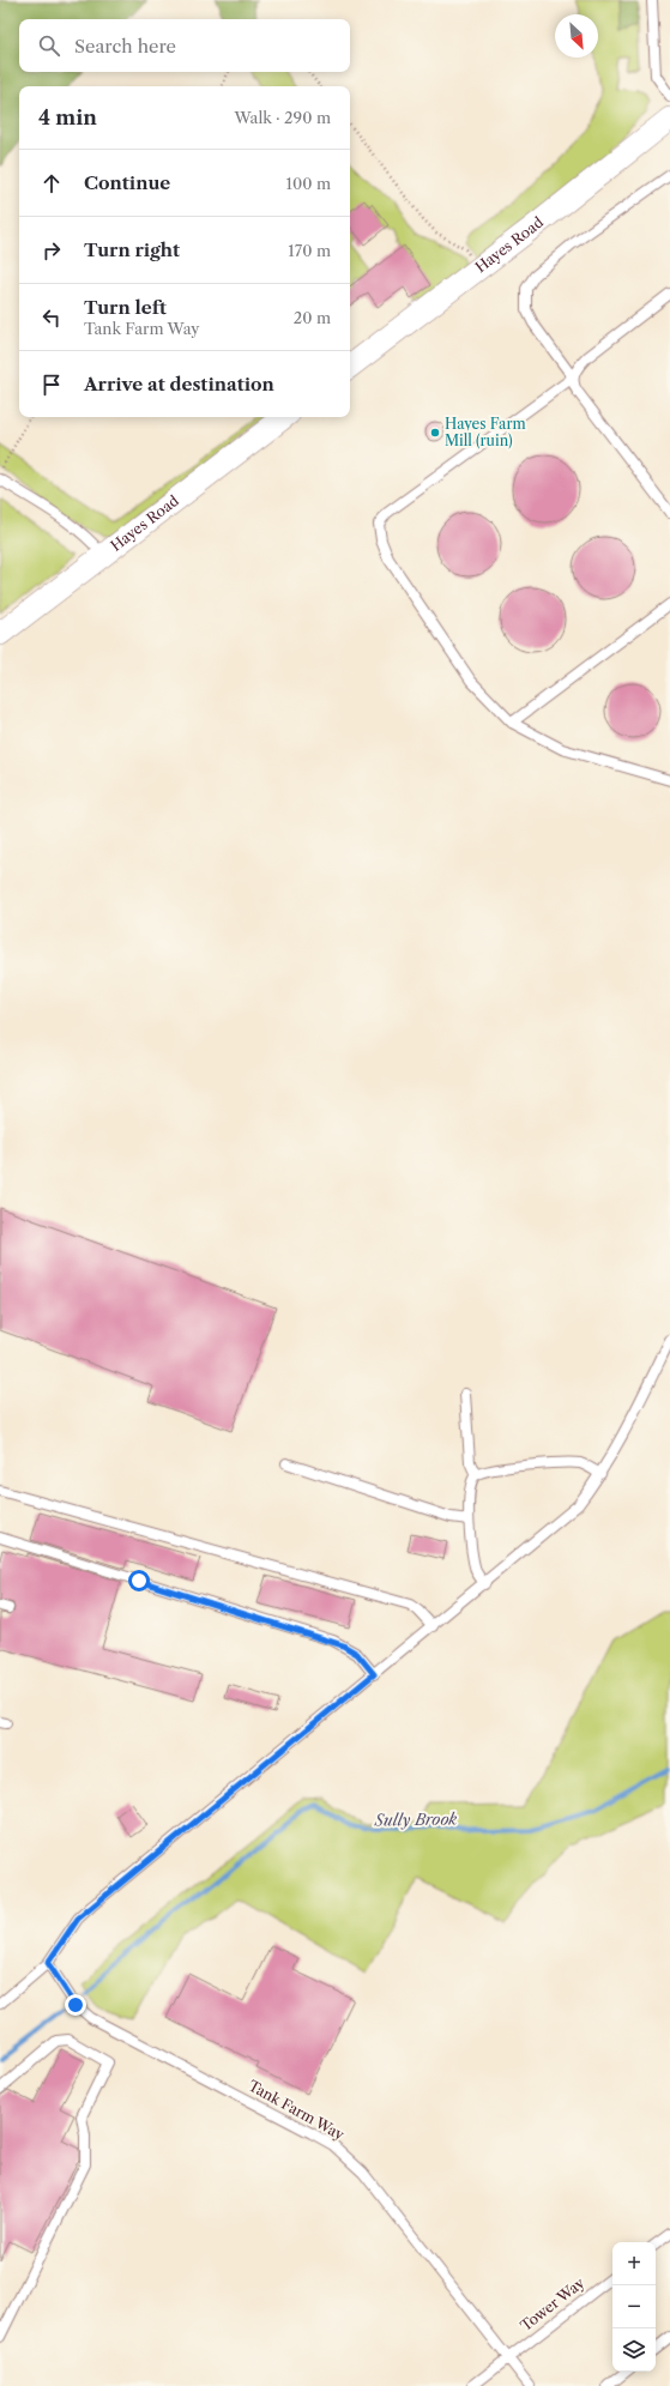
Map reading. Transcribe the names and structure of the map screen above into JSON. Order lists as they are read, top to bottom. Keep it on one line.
{"streets":{"street":["Hayes Road"],"lane":["Tank Farm Way","Tower Way"]},"crossings":[["Tank Farm Way","Tower Way"]],"water":["Sully Brook"],"places":["Hayes Farm Mill (ruin)"],"north":"bottom right","page":{"search":"Search here","heading":["4 min","Walk · 290 m"],"list":[["Continue","100 m"],["Turn right","170 m"],["Turn left","Tank Farm Way","20 m"],"Arrive at destination"],"map_buttons":["+","−"]}}
